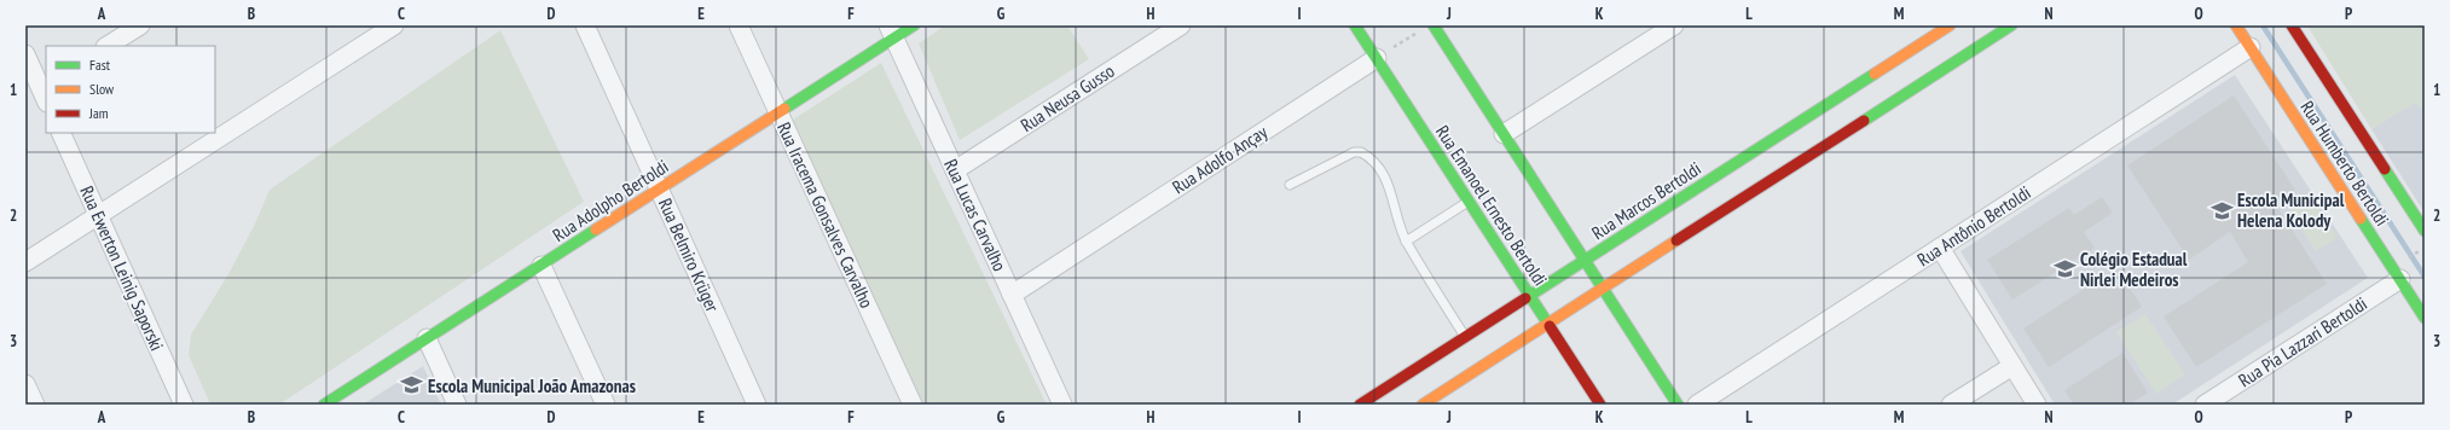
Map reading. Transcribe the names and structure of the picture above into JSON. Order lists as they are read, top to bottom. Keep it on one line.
{"streets":{"street":["Rua Neusa Gusso","Rua Adolfo Ançay","Rua Humberto Bertoldi","Rua Adolpho Bertoldi","Rua Marcos Bertoldi","Rua Emanoel Ernesto Bertoldi","Rua Iracema Gonsalves Carvalho","Rua Lucas Carvalho","Rua Antônio Bertoldi","Rua Belmiro Krüger","Rua Ewerton Leinig Saporski","Rua Pia Lazzari Bertoldi"]},"crossings":[["Rua Neusa Gusso","Rua Lucas Carvalho"],["Rua Adolfo Ançay","Rua Emanoel Ernesto Bertoldi"],["Rua Adolfo Ançay","Rua Lucas Carvalho"],["Rua Humberto Bertoldi","Rua Antônio Bertoldi"],["Rua Humberto Bertoldi","Rua Pia Lazzari Bertoldi"],["Rua Adolpho Bertoldi","Rua Iracema Gonsalves Carvalho"],["Rua Adolpho Bertoldi","Rua Lucas Carvalho"],["Rua Adolpho Bertoldi","Rua Belmiro Krüger"],["Rua Marcos Bertoldi","Rua Emanoel Ernesto Bertoldi"]],"places":{"school or university":["Escola Municipal Helena Kolody","Colégio Estadual Nirlei Medeiros","Escola Municipal João Amazonas"]},"legend":["Fast","Slow","Jam"],"grid":{"columns":["A","B","C","D","E","F","G","H","I","J","K","L","M","N","O","P"],"rows":["1","2","3"]}}
